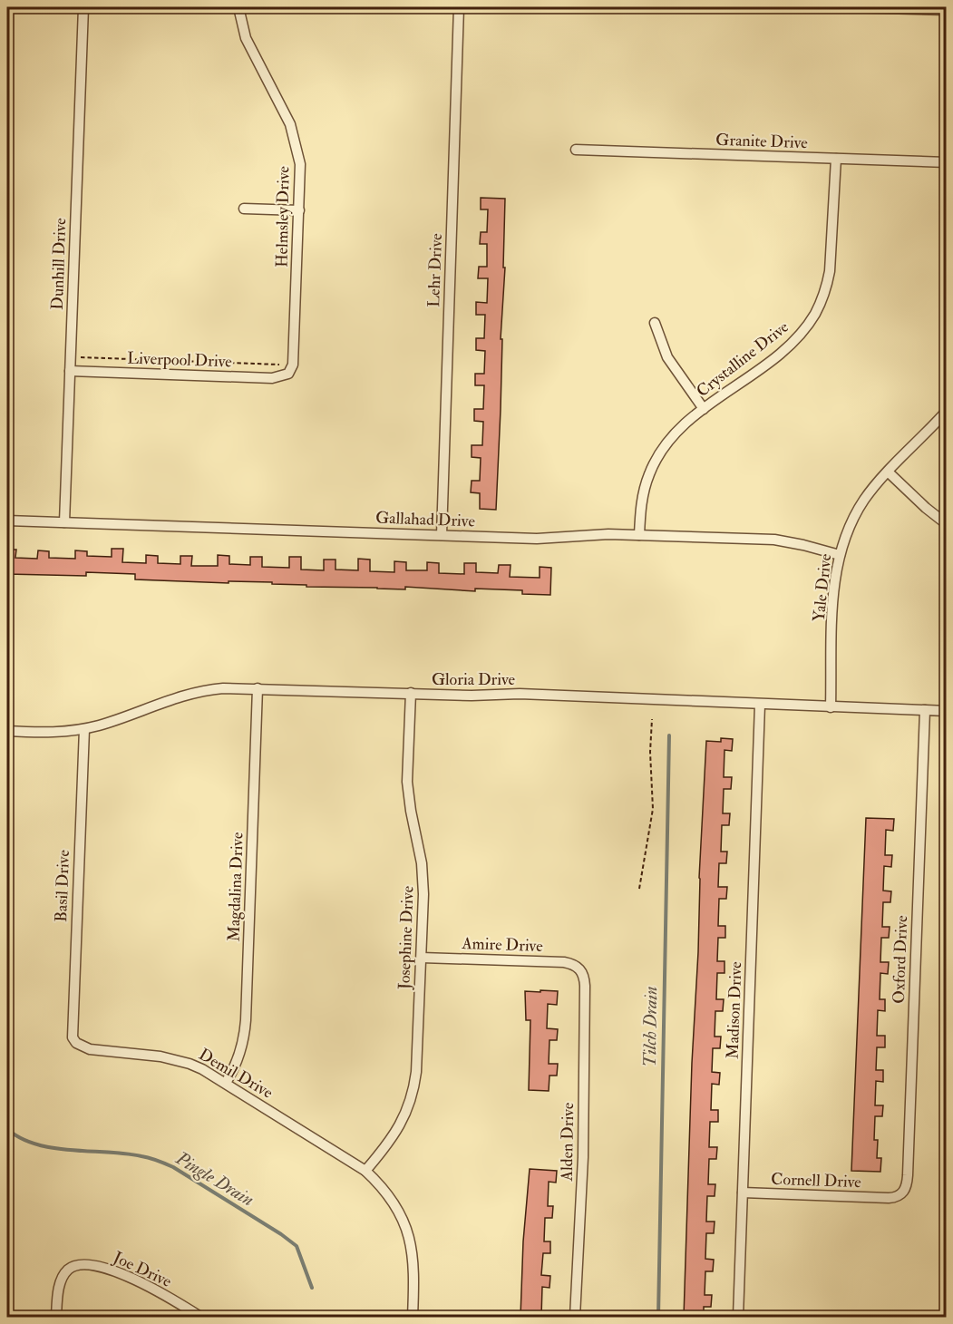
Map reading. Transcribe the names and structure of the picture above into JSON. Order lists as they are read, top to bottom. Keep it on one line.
{"streets":{"street":["Granite Drive","Helmsley Drive","Dunhill Drive","Lehr Drive","Crystalline Drive","Liverpool Drive","Gallahad Drive","Yale Drive","Gloria Drive","Basil Drive","Magdalina Drive","Josephine Drive","Amire Drive","Oxford Drive","Madison Drive","Demil Drive","Alden Drive","Cornell Drive","Joe Drive"]},"crossings":[["Granite Drive","Crystalline Drive"],["Helmsley Drive","Liverpool Drive"],["Dunhill Drive","Liverpool Drive"],["Dunhill Drive","Gallahad Drive"],["Lehr Drive","Gallahad Drive"],["Crystalline Drive","Gallahad Drive"],["Gallahad Drive","Yale Drive"],["Yale Drive","Gloria Drive"],["Gloria Drive","Basil Drive"],["Gloria Drive","Magdalina Drive"],["Gloria Drive","Josephine Drive"],["Gloria Drive","Oxford Drive"],["Gloria Drive","Madison Drive"],["Basil Drive","Demil Drive"],["Magdalina Drive","Demil Drive"],["Josephine Drive","Amire Drive"],["Josephine Drive","Demil Drive"],["Amire Drive","Alden Drive"],["Oxford Drive","Cornell Drive"],["Madison Drive","Cornell Drive"]],"water":["Tilch Drain","Pingle Drain"]}
